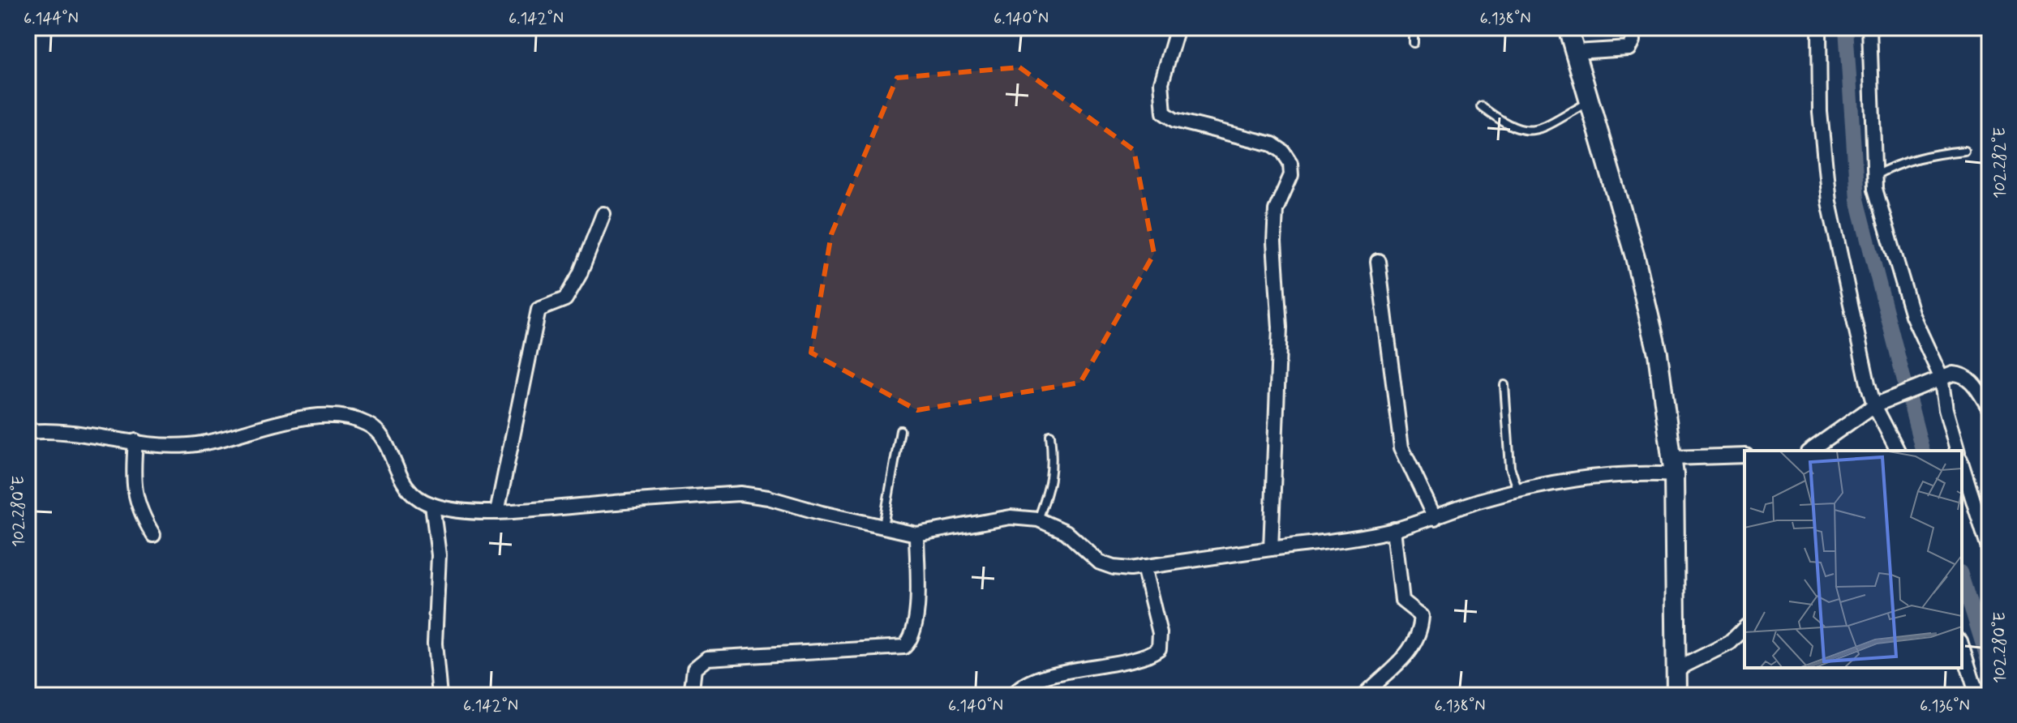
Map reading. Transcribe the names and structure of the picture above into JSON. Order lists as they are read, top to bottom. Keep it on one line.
{"coordinates":["6.144°N","6.142°N","6.140°N","6.138°N","102.282°E","102.280°E","6.136°N"]}
